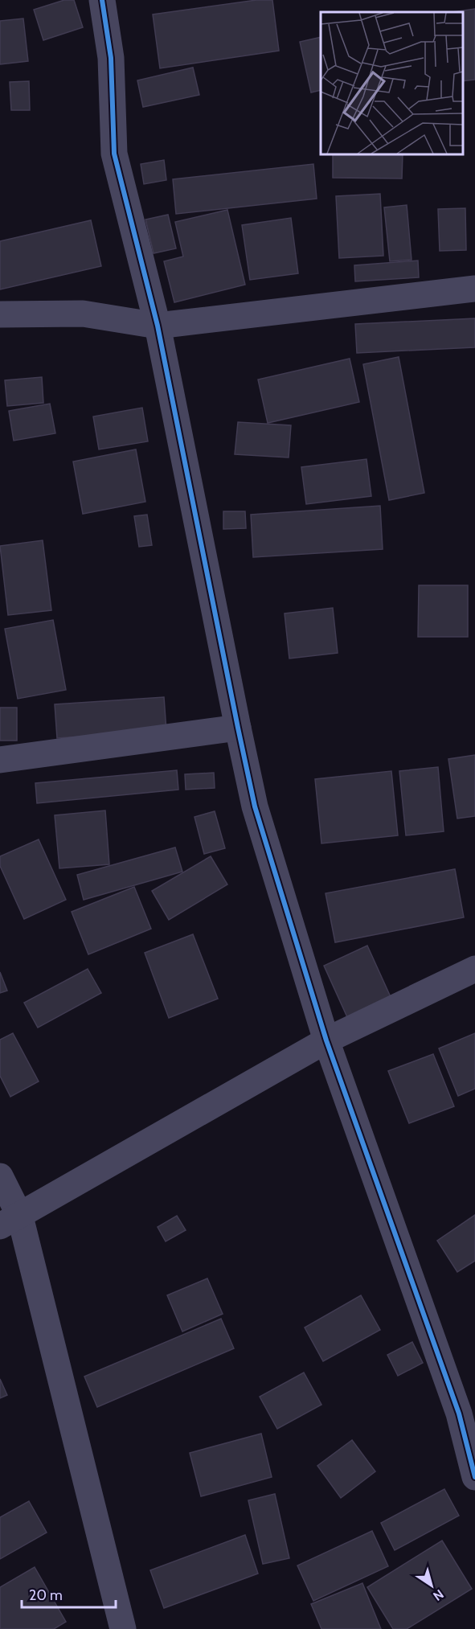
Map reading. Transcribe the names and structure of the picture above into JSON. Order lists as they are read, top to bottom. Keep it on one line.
{"scale_bar":"20 m","north":"bottom right"}
